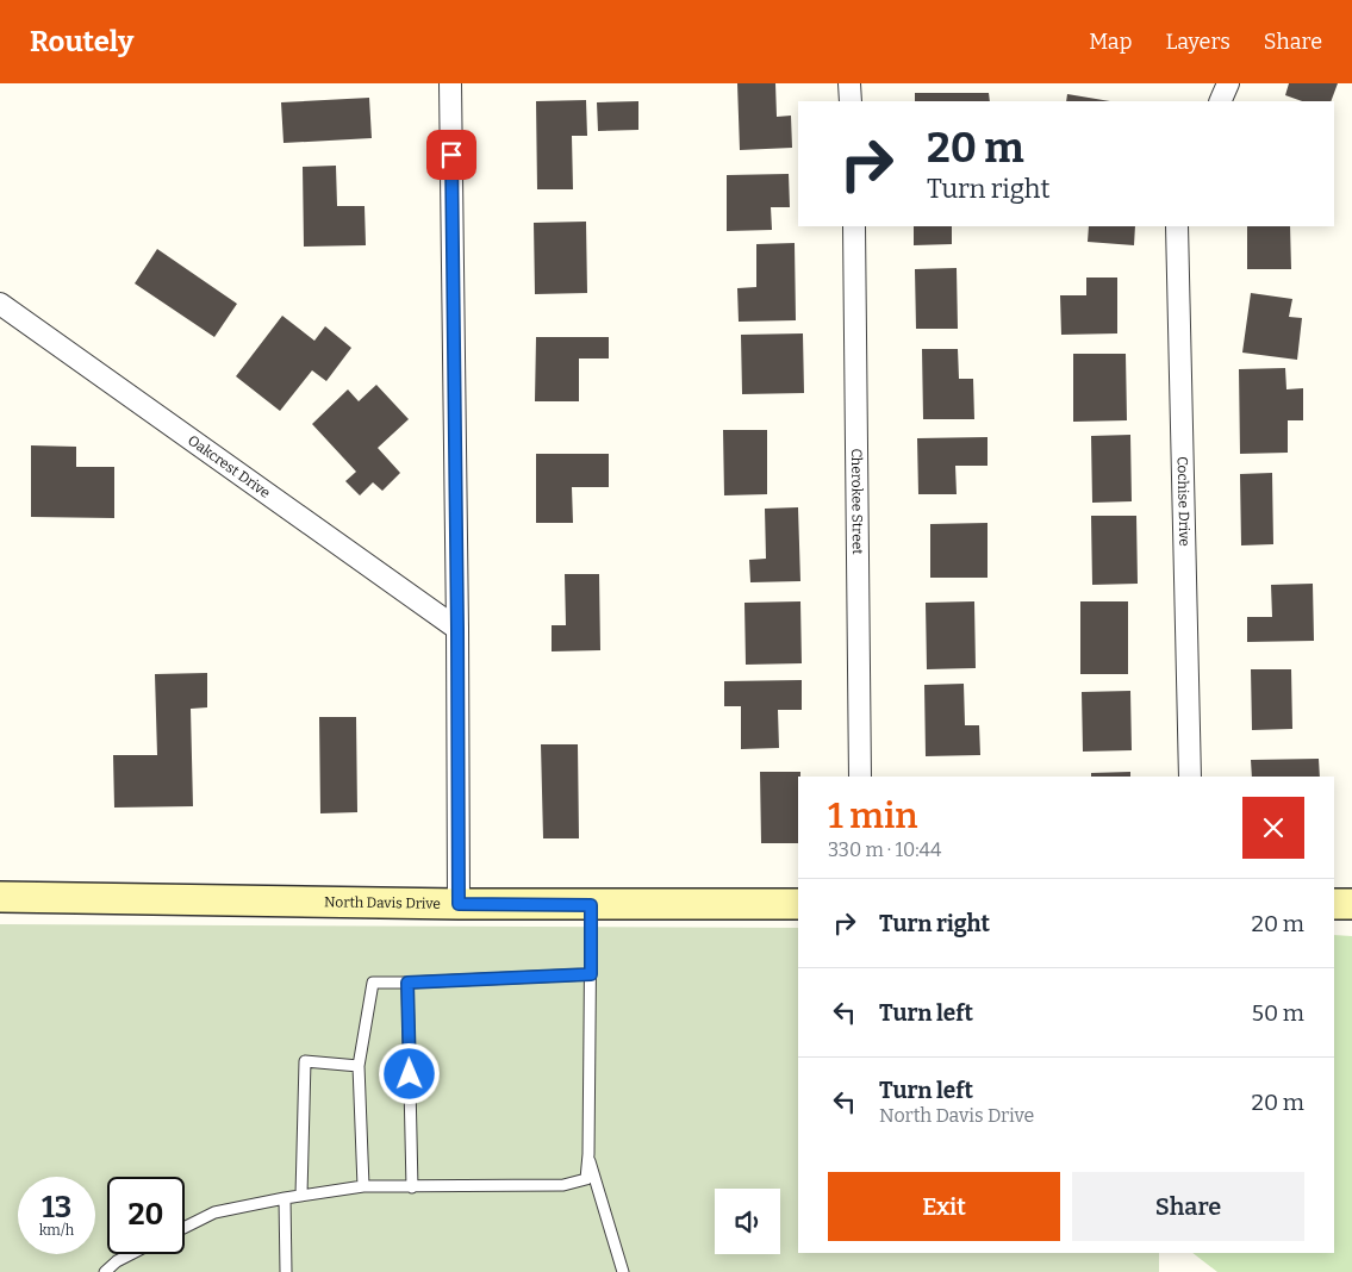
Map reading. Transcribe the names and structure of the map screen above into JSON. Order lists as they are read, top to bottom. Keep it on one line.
{"streets":{"street":["Oakcrest Drive","Cherokee Street","Cochise Drive","North Davis Drive"]},"page":{"header":"Routely","nav":["Map","Layers","Share"],"turn":["20 m","Turn right"],"heading":["1 min","330 m · 10:44"],"list":[{"name":"Turn right","value":"20 m"},{"name":"Turn left","value":"50 m"},{"name":"Turn left","note":"North Davis Drive","value":"20 m"}],"buttons":["Exit","Share"],"speed":"13 km/h","limit":"20"}}
